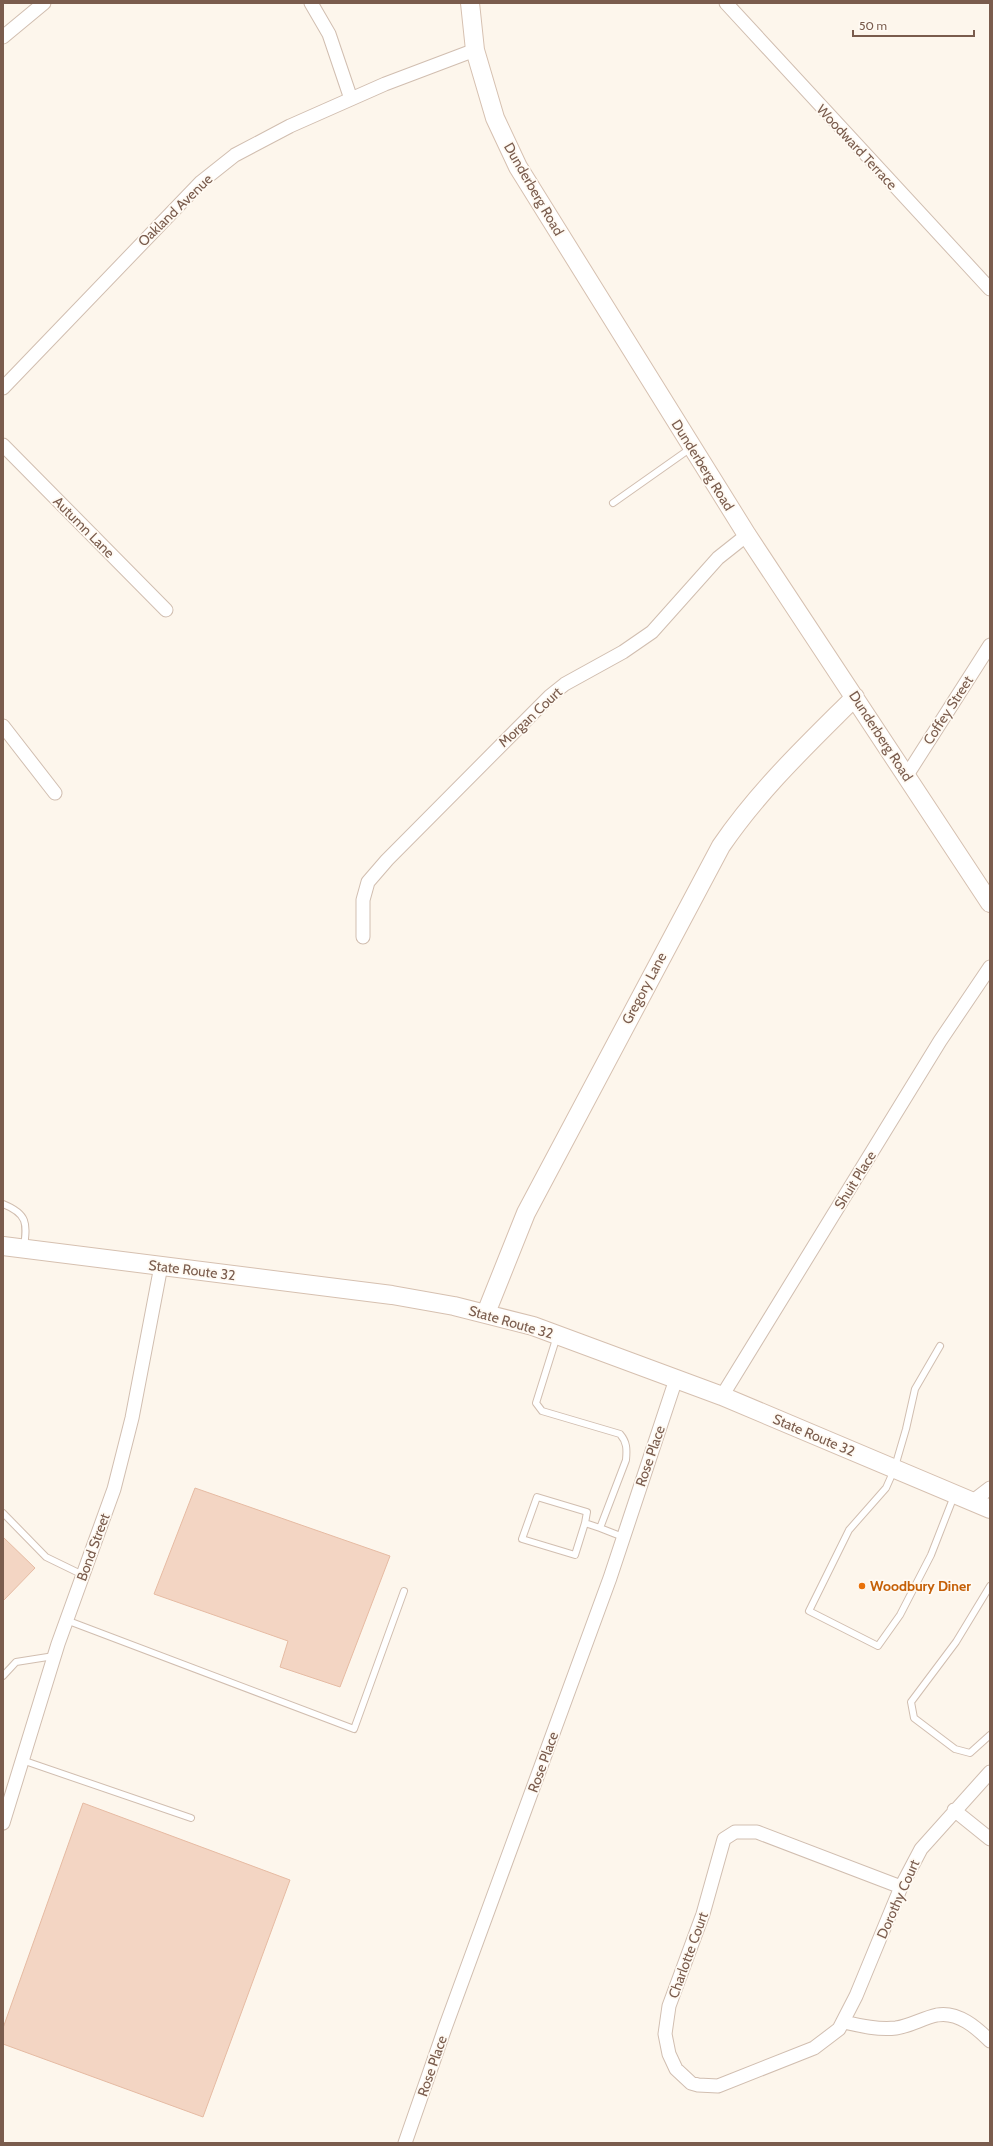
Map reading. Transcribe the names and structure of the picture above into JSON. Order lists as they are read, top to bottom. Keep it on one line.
{"streets":{"street":["Woodward Terrace","Dunderberg Road","Oakland Avenue","Autumn Lane","Coffey Street","Morgan Court","Gregory Lane","Shuit Place","State Route 32","Rose Place","Bond Street","Dorothy Court","Charlotte Court"]},"crossings":[["Dunderberg Road","Oakland Avenue"],["Dunderberg Road","Coffey Street"],["Dunderberg Road","Morgan Court"],["Dunderberg Road","Gregory Lane"],["Gregory Lane","State Route 32"],["Shuit Place","State Route 32"],["State Route 32","Rose Place"],["State Route 32","Bond Street"],["Dorothy Court","Charlotte Court"]],"places":["Woodbury Diner"],"scale_bar":"50 m"}
